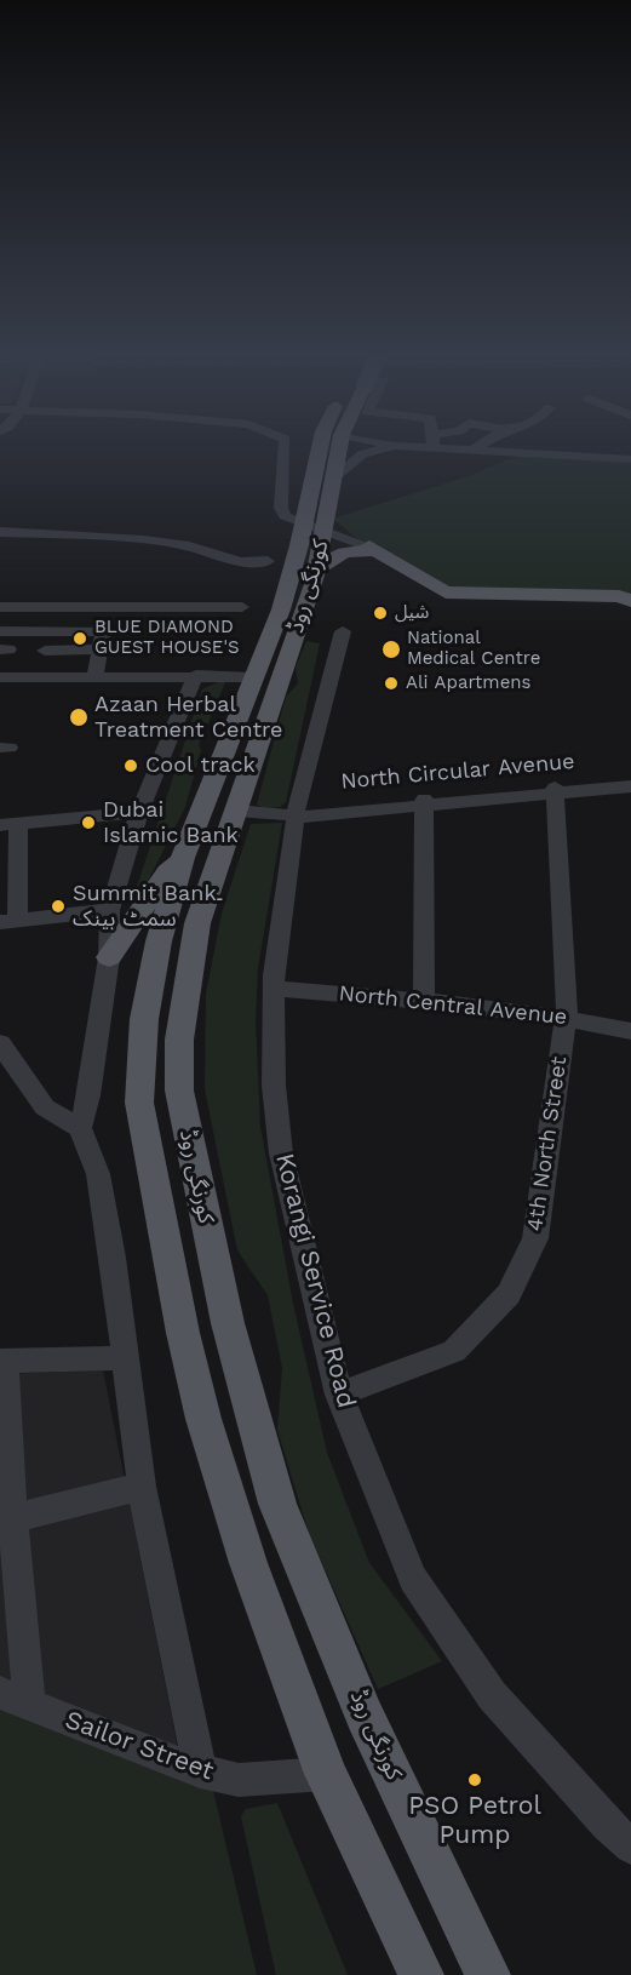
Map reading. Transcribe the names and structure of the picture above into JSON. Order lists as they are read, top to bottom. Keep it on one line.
{"streets":{"main road":["کورنگی روڈ"],"street":["North Circular Avenue","North Central Avenue","4th North Street","Korangi Service Road","Sailor Street"]},"crossings":[["کورنگی روڈ","North Circular Avenue"],["کورنگی روڈ","Sailor Street"],["North Circular Avenue","4th North Street"],["North Circular Avenue","Korangi Service Road"],["North Central Avenue","4th North Street"],["North Central Avenue","Korangi Service Road"],["4th North Street","Korangi Service Road"]],"places":["شیل","BLUE DIAMOND GUEST HOUSE'S","National Medical Centre","Ali Apartmens","Azaan Herbal Treatment Centre","Cool track","Dubai Islamic Bank","Summit Bank۔ سمٹ بینک","PSO Petrol Pump"]}
